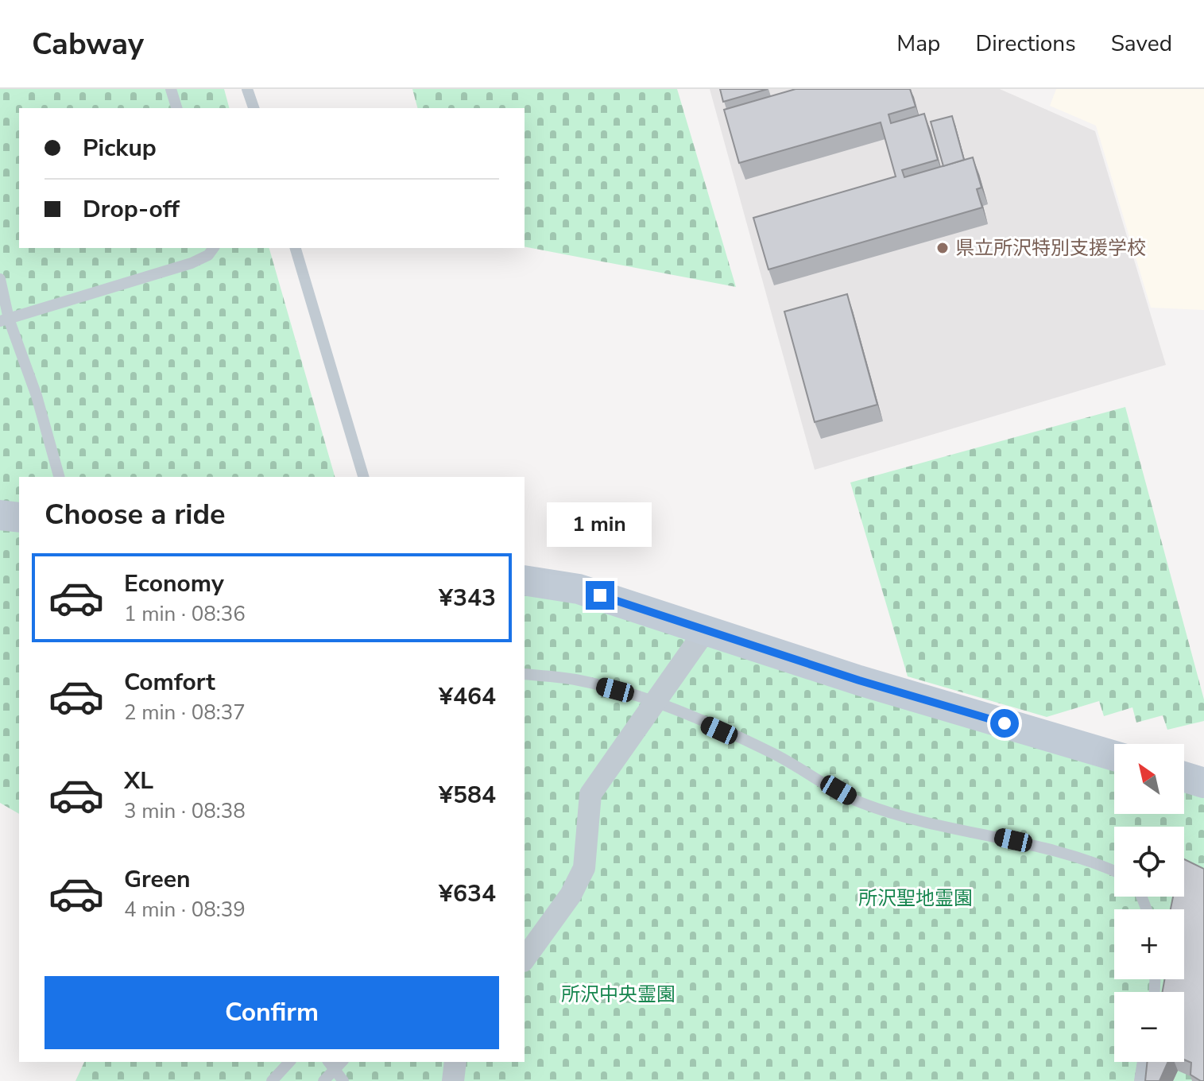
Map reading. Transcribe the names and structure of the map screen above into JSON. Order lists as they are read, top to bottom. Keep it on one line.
{"parks":["所沢聖地霊園","所沢中央霊園"],"places":["県立所沢特別支援学校"],"north":"top left","page":{"header":"Cabway","nav":["Map","Directions","Saved"],"banner":["Pickup","Drop-off"],"heading":"Choose a ride","bubble":"1 min","list":[{"name":"Economy","note":"1 min · 08:36","value":"¥343"},{"name":"Comfort","note":"2 min · 08:37","value":"¥464"},{"name":"XL","note":"3 min · 08:38","value":"¥584"},{"name":"Green","note":"4 min · 08:39","value":"¥634"}],"map_buttons":["+","−"],"buttons":"Confirm"}}
